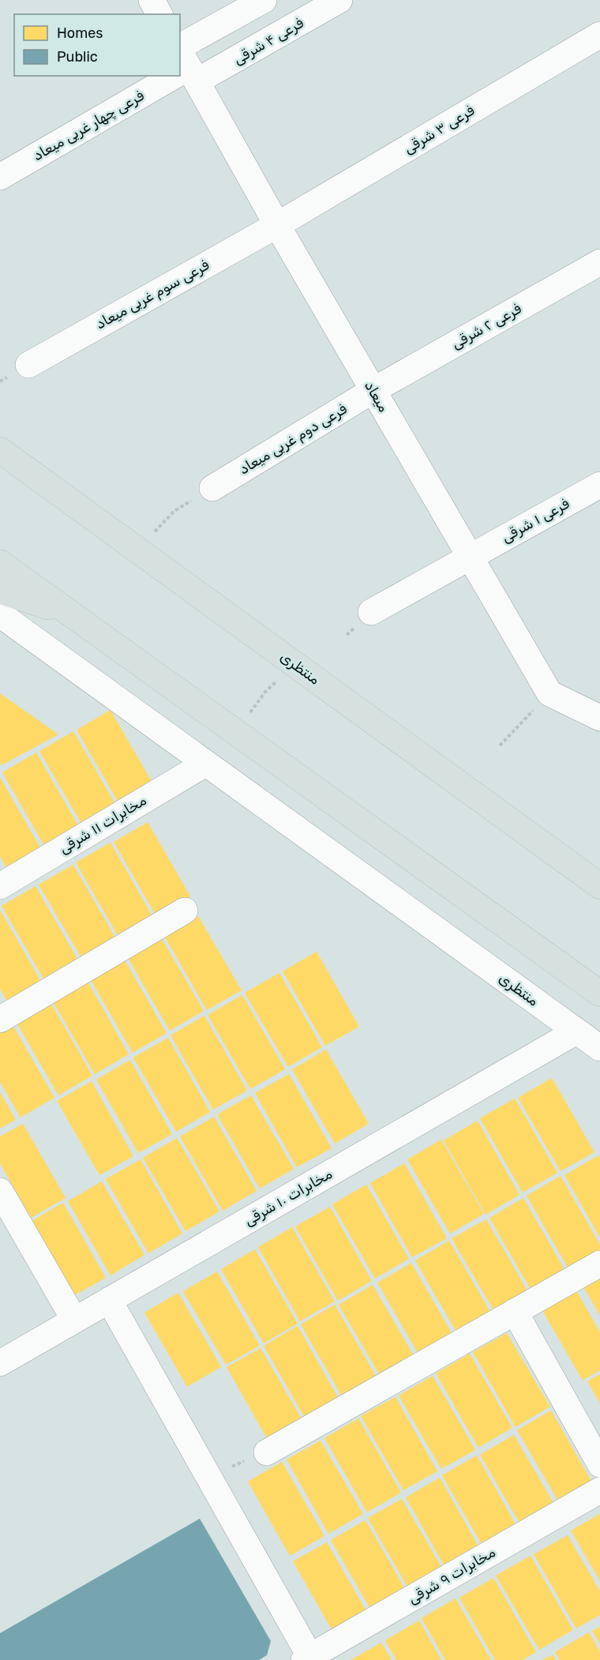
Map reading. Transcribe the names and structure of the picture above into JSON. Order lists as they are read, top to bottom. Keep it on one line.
{"streets":{"main road":["منتظری"],"street":["فرعی ۴ شرقی","فرعی چهار غربی میعاد","فرعی ۳ شرقی","فرعی سوم غربی میعاد","فرعی ۲ شرقی","میعاد","فرعی دوم غربی میعاد","فرعی ۱ شرقی","مخابرات ۱۱ شرقی","مخابرات ۱۰ شرقی","مخابرات ۹ شرقی"]},"crossings":[["فرعی ۴ شرقی","میعاد"],["فرعی ۳ شرقی","فرعی سوم غربی میعاد"],["فرعی ۳ شرقی","میعاد"],["فرعی سوم غربی میعاد","میعاد"],["فرعی ۲ شرقی","میعاد"],["فرعی ۲ شرقی","فرعی دوم غربی میعاد"],["میعاد","فرعی دوم غربی میعاد"],["میعاد","فرعی ۱ شرقی"],["منتظری","مخابرات ۱۱ شرقی"],["منتظری","مخابرات ۱۰ شرقی"]],"legend":["Homes","Public"]}
